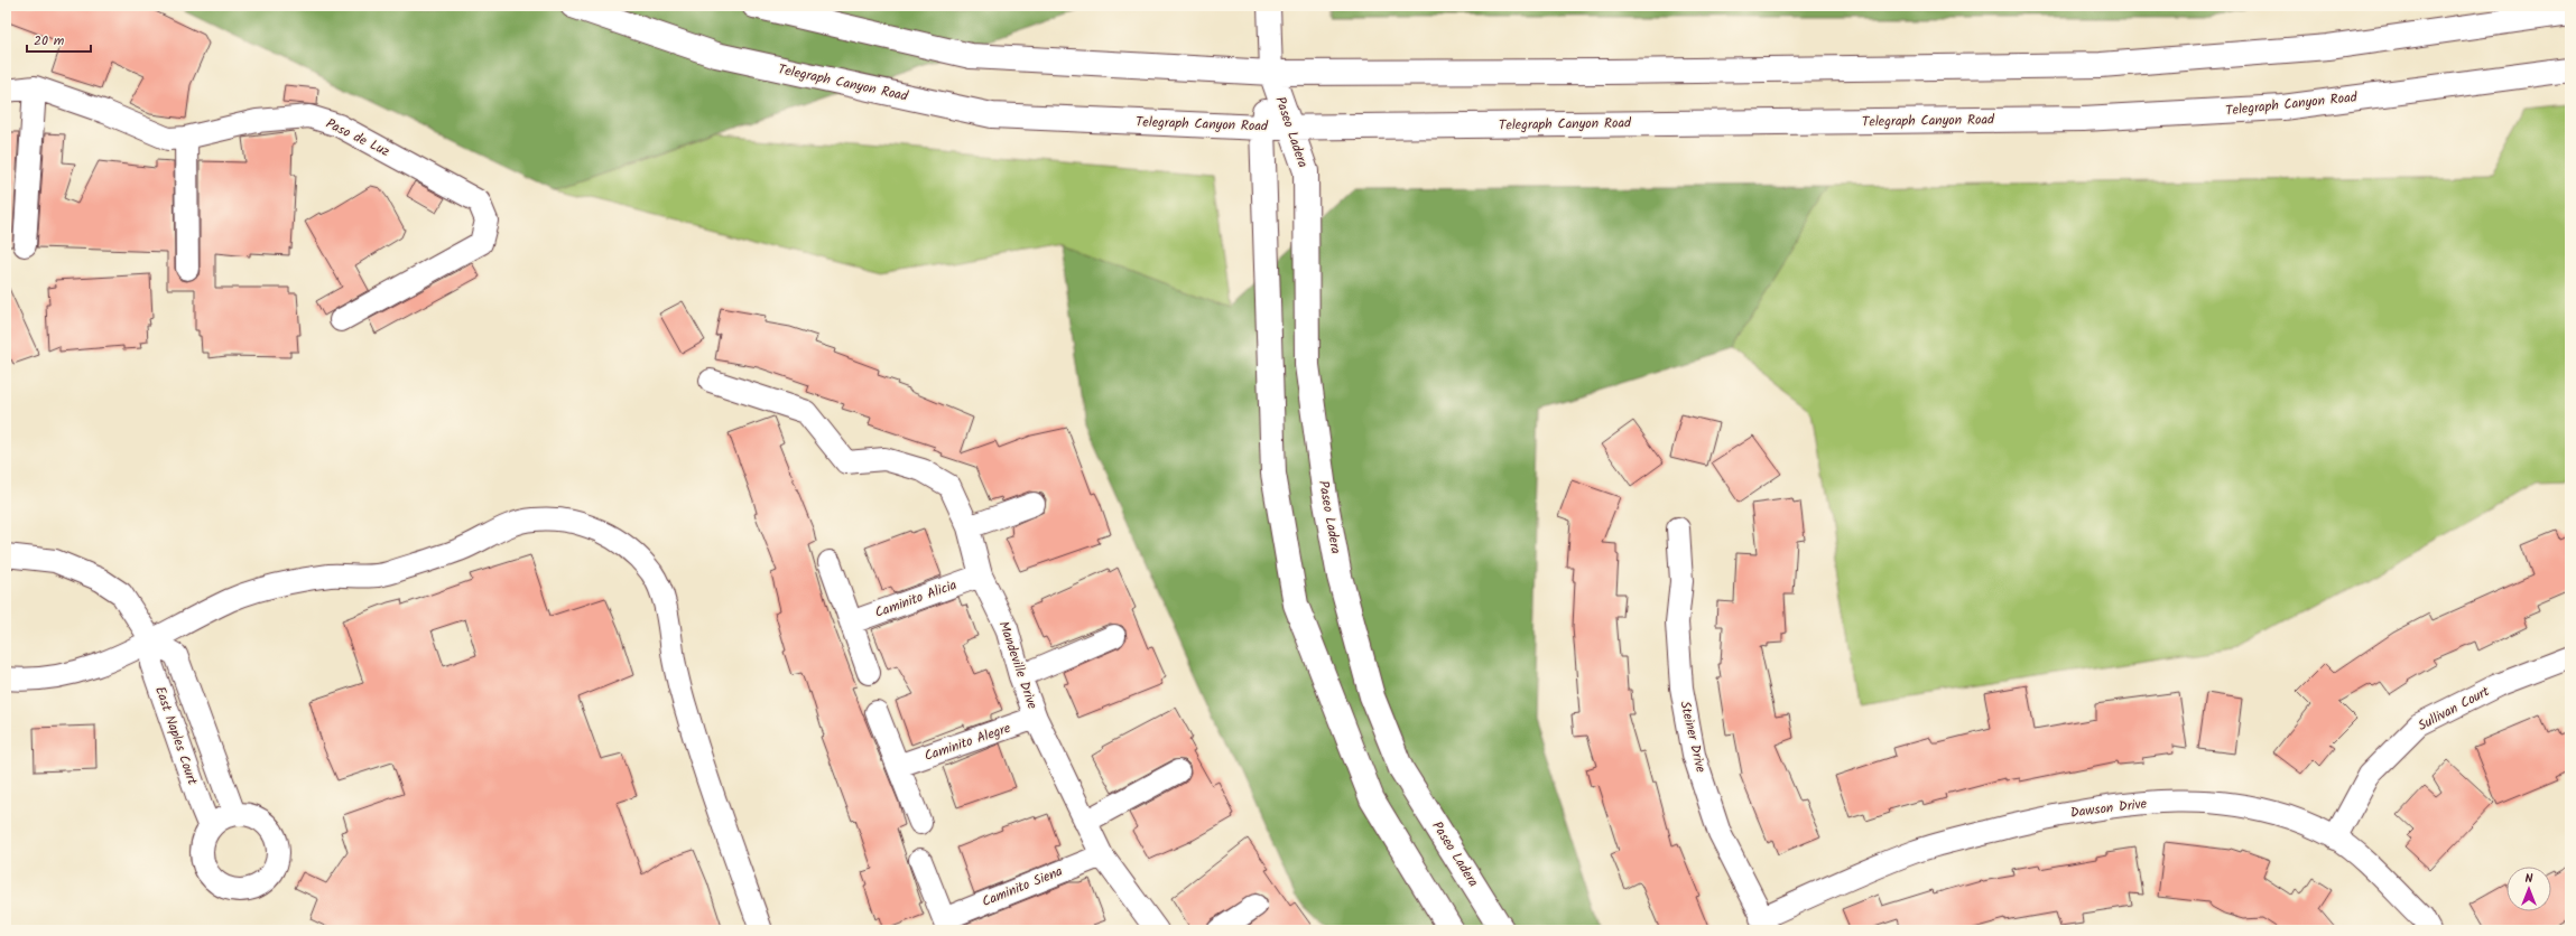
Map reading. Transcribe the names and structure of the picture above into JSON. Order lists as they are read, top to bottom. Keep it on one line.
{"streets":{"main road":["Telegraph Canyon Road","Paseo Ladera"],"street":["Paso de Luz","Caminito Alicia","Mandeville Drive","Sullivan Court","East Naples Court","Steiner Drive","Caminito Alegre","Dawson Drive","Caminito Siena"]},"crossings":[["Telegraph Canyon Road","Paseo Ladera"],["Caminito Alicia","Mandeville Drive"],["Mandeville Drive","Caminito Alegre"],["Mandeville Drive","Caminito Siena"],["Sullivan Court","Dawson Drive"],["Steiner Drive","Dawson Drive"]],"scale_bar":"20 m","north":"top"}
